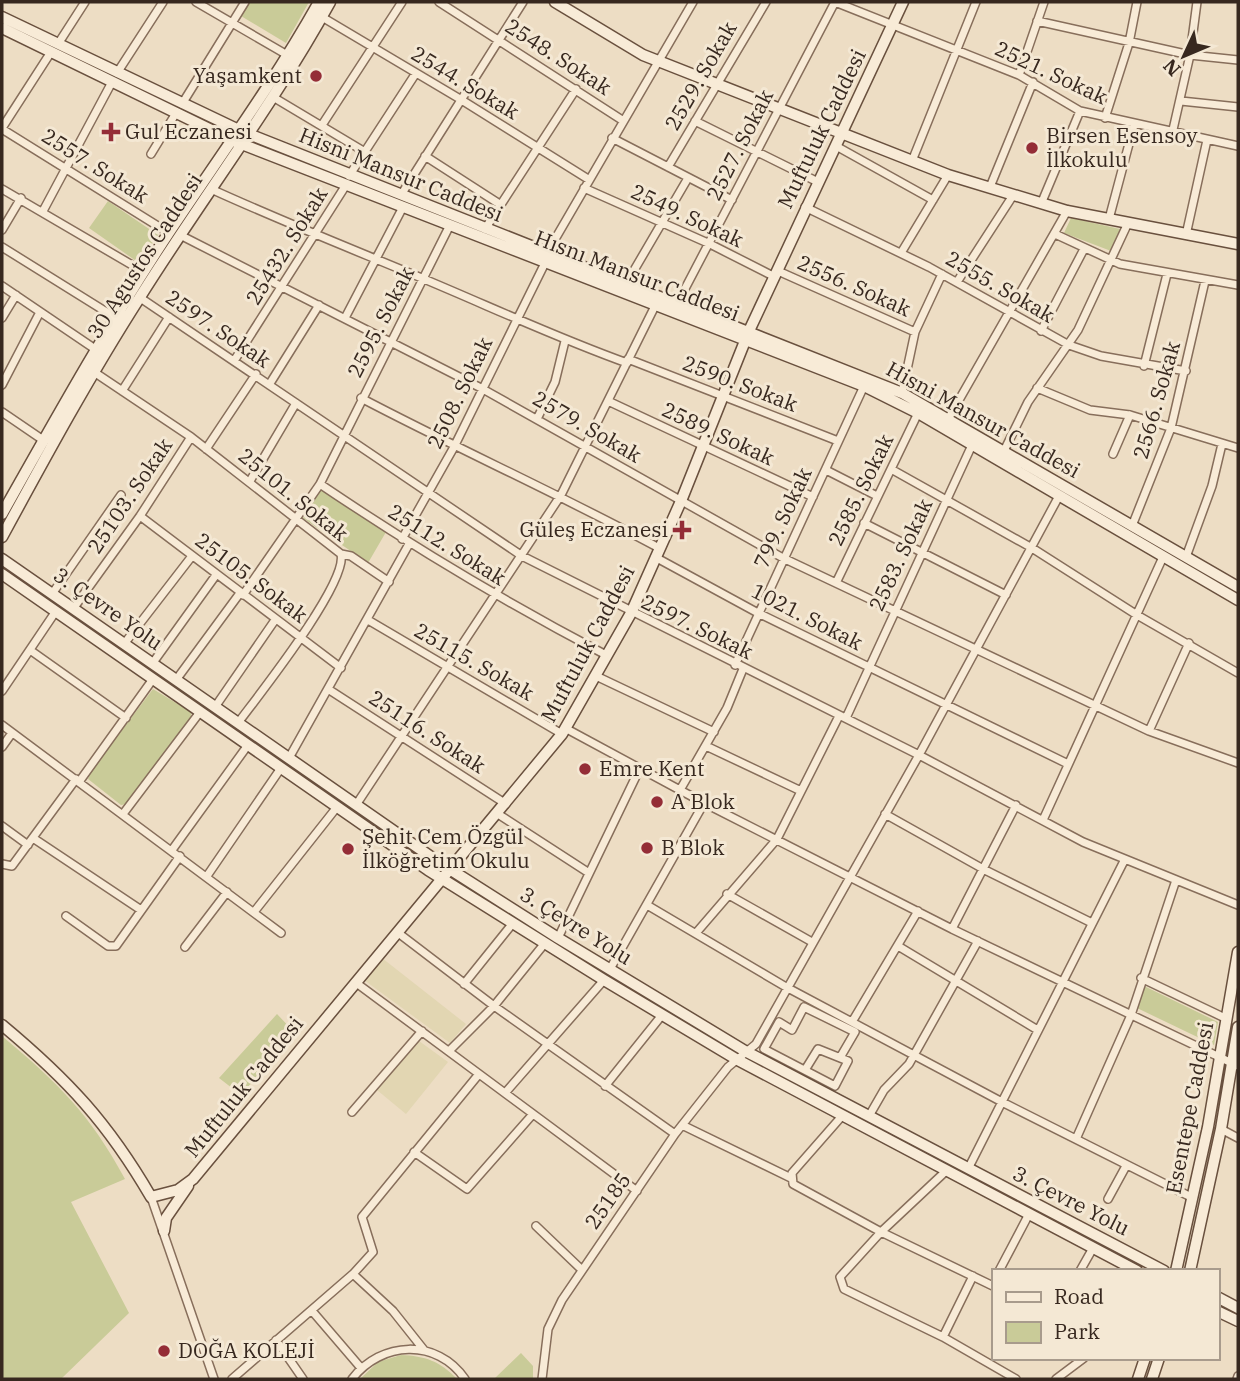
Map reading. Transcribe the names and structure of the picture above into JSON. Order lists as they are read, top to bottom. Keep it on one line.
{"streets":{"main road":["Muftuluk Caddesi","Hisni Mansur Caddesi","30 Agustos Caddesi","Hısnı Mansur Caddesi","3. Çevre Yolu","Esentepe Caddesi"],"street":["2548. Sokak","2521. Sokak","2529. Sokak","2544. Sokak","2527. Sokak","2557. Sokak","2549. Sokak","25432. Sokak","2556. Sokak","2555. Sokak","2595. Sokak","2597. Sokak","2590. Sokak","2508. Sokak","2566. Sokak","2579. Sokak","2589. Sokak","2585. Sokak","25101. Sokak","25103. Sokak","799. Sokak","25112. Sokak","2583. Sokak","25105. Sokak","1021. Sokak","25115. Sokak","25116. Sokak","25185"]},"crossings":[["2548. Sokak","2508. Sokak"],["2521. Sokak","Muftuluk Caddesi"],["2521. Sokak","2527. Sokak"],["2544. Sokak","25432. Sokak"],["2544. Sokak","30 Agustos Caddesi"],["2544. Sokak","2508. Sokak"],["Muftuluk Caddesi","Hisni Mansur Caddesi"],["Muftuluk Caddesi","2549. Sokak"],["Muftuluk Caddesi","Hısnı Mansur Caddesi"],["Muftuluk Caddesi","2556. Sokak"],["Muftuluk Caddesi","2555. Sokak"],["Muftuluk Caddesi","2597. Sokak"],["Muftuluk Caddesi","2590. Sokak"],["Muftuluk Caddesi","2579. Sokak"],["Muftuluk Caddesi","2589. Sokak"],["Muftuluk Caddesi","25112. Sokak"],["Muftuluk Caddesi","3. Çevre Yolu"],["Muftuluk Caddesi","1021. Sokak"],["Muftuluk Caddesi","25115. Sokak"],["Muftuluk Caddesi","25116. Sokak"],["2527. Sokak","Hisni Mansur Caddesi"],["2527. Sokak","2549. Sokak"],["2557. Sokak","30 Agustos Caddesi"],["2557. Sokak","2579. Sokak"],["Hisni Mansur Caddesi","25432. Sokak"],["Hisni Mansur Caddesi","30 Agustos Caddesi"],["Hisni Mansur Caddesi","Hısnı Mansur Caddesi"],["Hisni Mansur Caddesi","2508. Sokak"],["Hisni Mansur Caddesi","2566. Sokak"],["2549. Sokak","2556. Sokak"],["2549. Sokak","2508. Sokak"],["25432. Sokak","Hısnı Mansur Caddesi"],["25432. Sokak","2597. Sokak"],["25432. Sokak","2590. Sokak"],["25432. Sokak","2579. Sokak"],["30 Agustos Caddesi","2597. Sokak"],["30 Agustos Caddesi","2590. Sokak"],["30 Agustos Caddesi","2579. Sokak"],["30 Agustos Caddesi","25101. Sokak"],["Hısnı Mansur Caddesi","2595. Sokak"],["Hısnı Mansur Caddesi","2508. Sokak"],["Hısnı Mansur Caddesi","2585. Sokak"],["Hısnı Mansur Caddesi","799. Sokak"],["Hısnı Mansur Caddesi","2583. Sokak"],["Hısnı Mansur Caddesi","25185"],["2555. Sokak","2566. Sokak"],["2595. Sokak","2597. Sokak"],["2595. Sokak","2590. Sokak"],["2595. Sokak","2579. Sokak"],["2595. Sokak","1021. Sokak"],["2597. Sokak","2508. Sokak"],["2597. Sokak","799. Sokak"],["2597. Sokak","2583. Sokak"],["2597. Sokak","25185"],["2590. Sokak","2508. Sokak"],["2590. Sokak","799. Sokak"],["2508. Sokak","2579. Sokak"],["2508. Sokak","25112. Sokak"],["2508. Sokak","25105. Sokak"],["2508. Sokak","3. Çevre Yolu"],["2508. Sokak","1021. Sokak"],["2508. Sokak","25115. Sokak"],["2508. Sokak","25116. Sokak"],["2579. Sokak","2585. Sokak"],["2579. Sokak","799. Sokak"],["2579. Sokak","2583. Sokak"],["2579. Sokak","25185"],["2589. Sokak","799. Sokak"],["25101. Sokak","25103. Sokak"],["25101. Sokak","25105. Sokak"],["25101. Sokak","3. Çevre Yolu"],["25103. Sokak","25105. Sokak"],["25103. Sokak","3. Çevre Yolu"],["799. Sokak","1021. Sokak"],["799. Sokak","25115. Sokak"],["2583. Sokak","1021. Sokak"],["2583. Sokak","25115. Sokak"],["3. Çevre Yolu","25185"],["1021. Sokak","25185"],["25115. Sokak","Esentepe Caddesi"],["25115. Sokak","25185"]],"places":{"other":["Yaşamkent","Birsen Esensoy İlkokulu","Emre Kent","A Blok","B Blok","Şehit Cem Özgül İlköğretim Okulu","DOĞA KOLEJİ"],"health":["Gul Eczanesi","Güleş Eczanesi"]},"legend":["Road","Park"],"north":"bottom left"}
